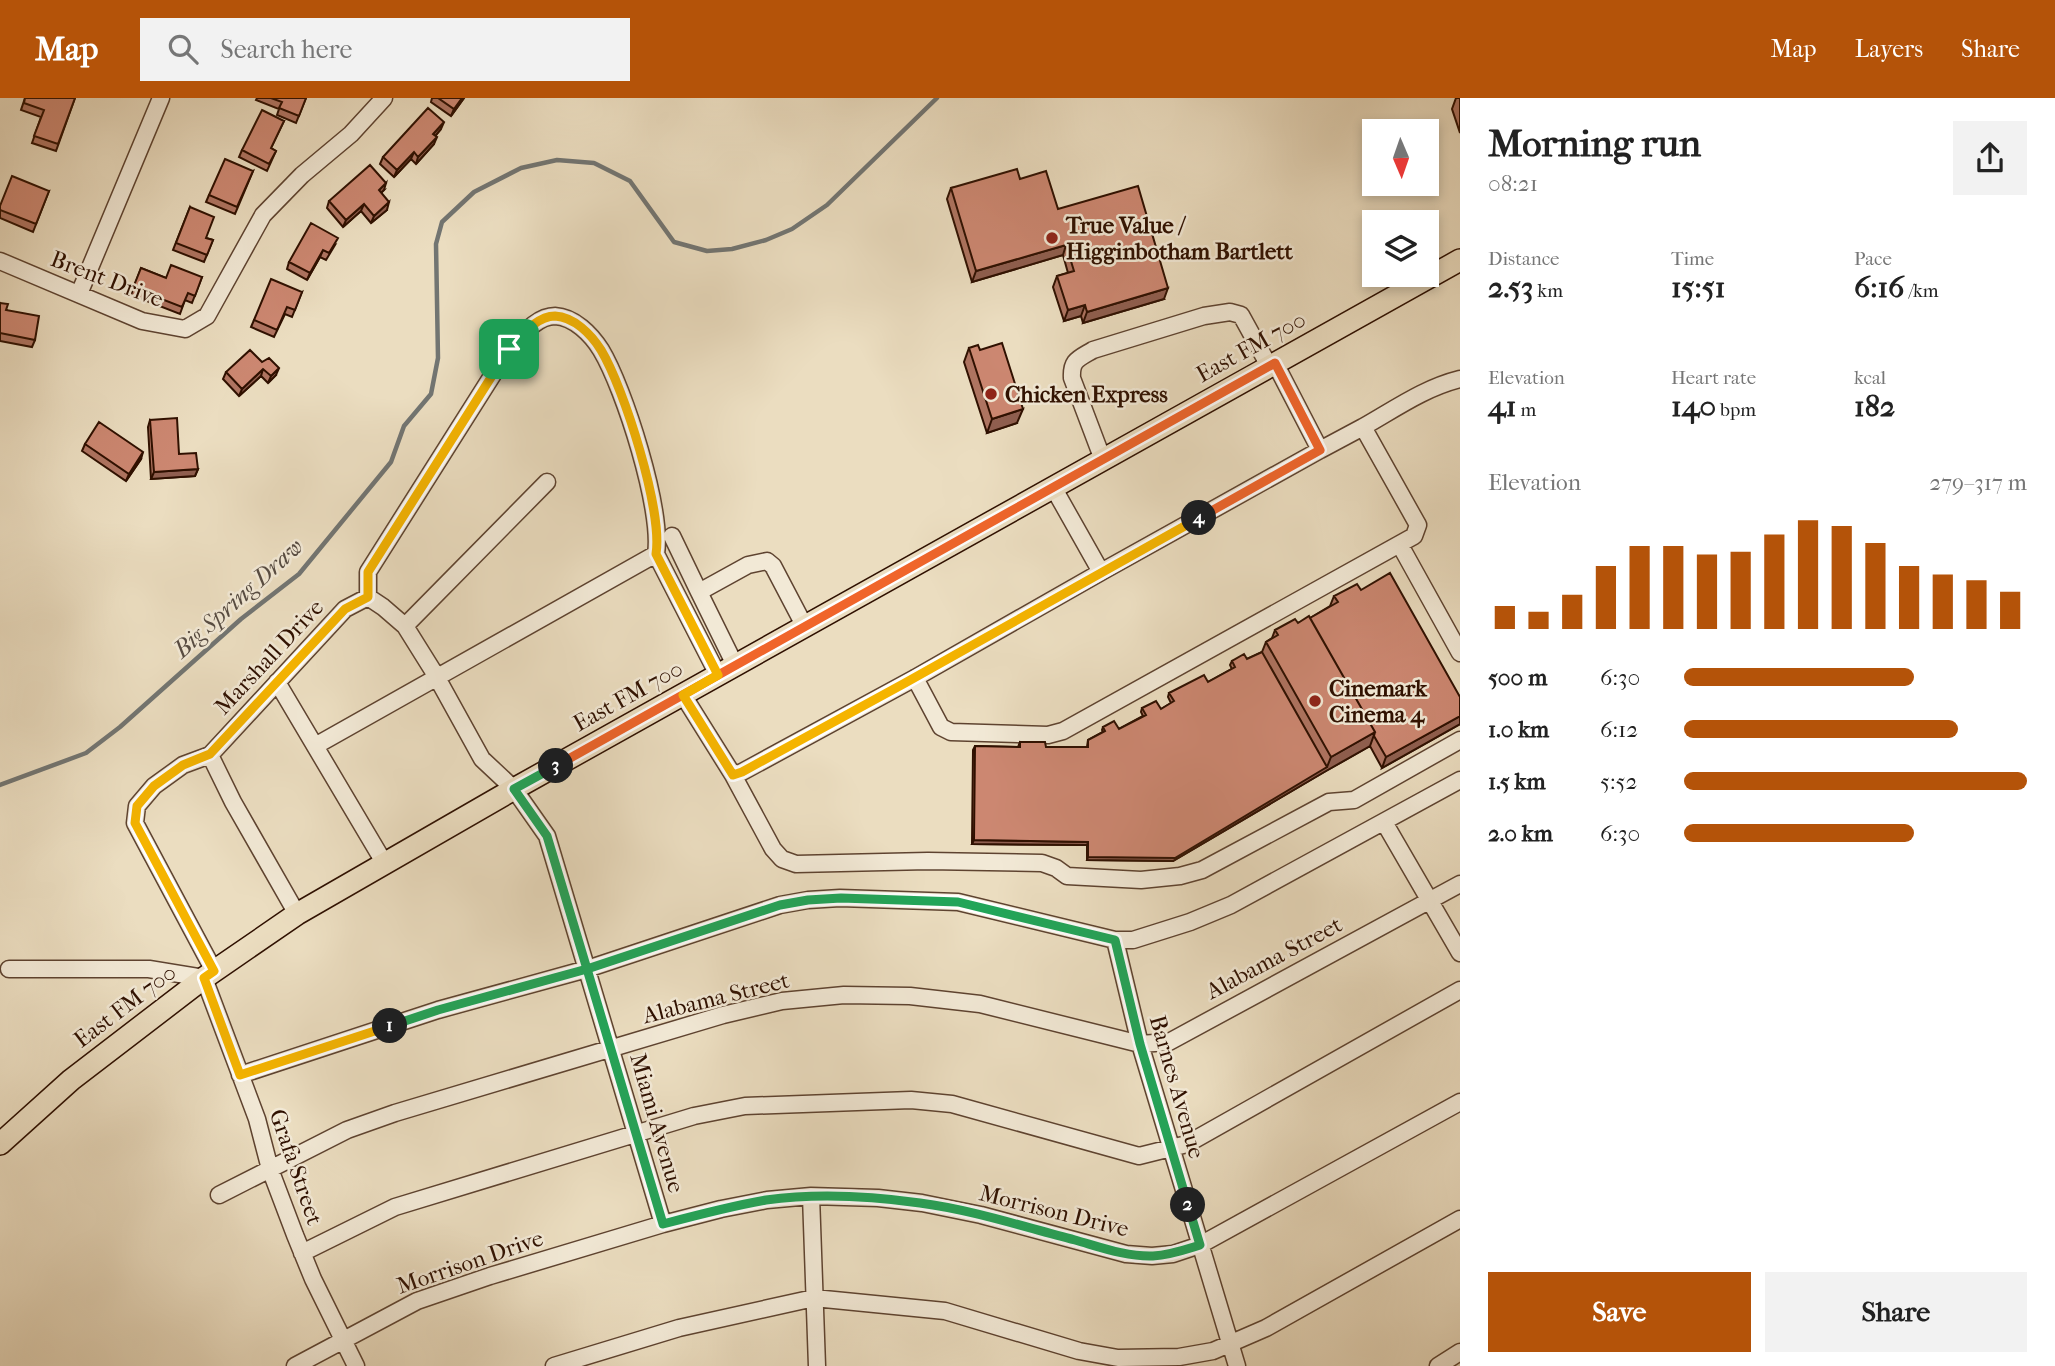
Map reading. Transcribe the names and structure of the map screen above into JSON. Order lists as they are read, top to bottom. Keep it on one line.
{"streets":{"main road":["East FM 700"],"street":["Brent Drive","Marshall Drive","Alabama Street","Barnes Avenue","Miami Avenue","Grafa Street","Morrison Drive"]},"crossings":[["East FM 700","Miami Avenue"],["East FM 700","Grafa Street"],["Marshall Drive","Grafa Street"],["Alabama Street","Barnes Avenue"],["Alabama Street","Miami Avenue"],["Alabama Street","Grafa Street"],["Barnes Avenue","Morrison Drive"],["Miami Avenue","Morrison Drive"],["Grafa Street","Morrison Drive"]],"water":["Big Spring Draw"],"places":["True Value / Higginbotham Bartlett","Chicken Express","Cinemark Cinema 4"],"north":"bottom","page":{"header":"Map","search":"Search here","nav":["Map","Layers","Share"],"heading":["Morning run","08:21"],"stats":[["Distance","2.53 km"],["Time","15:51"],["Pace","6:16 /km"],["Elevation","41 m"],["Heart rate","140 bpm"],["kcal","182"]],"chart":["Elevation","279–317 m"],"pins":["4","3","1","2"],"list":[{"name":"500 m","note":"6:30"},{"name":"1.0 km","note":"6:12"},{"name":"1.5 km","note":"5:52"},{"name":"2.0 km","note":"6:30"}],"buttons":["Save","Share"]}}
